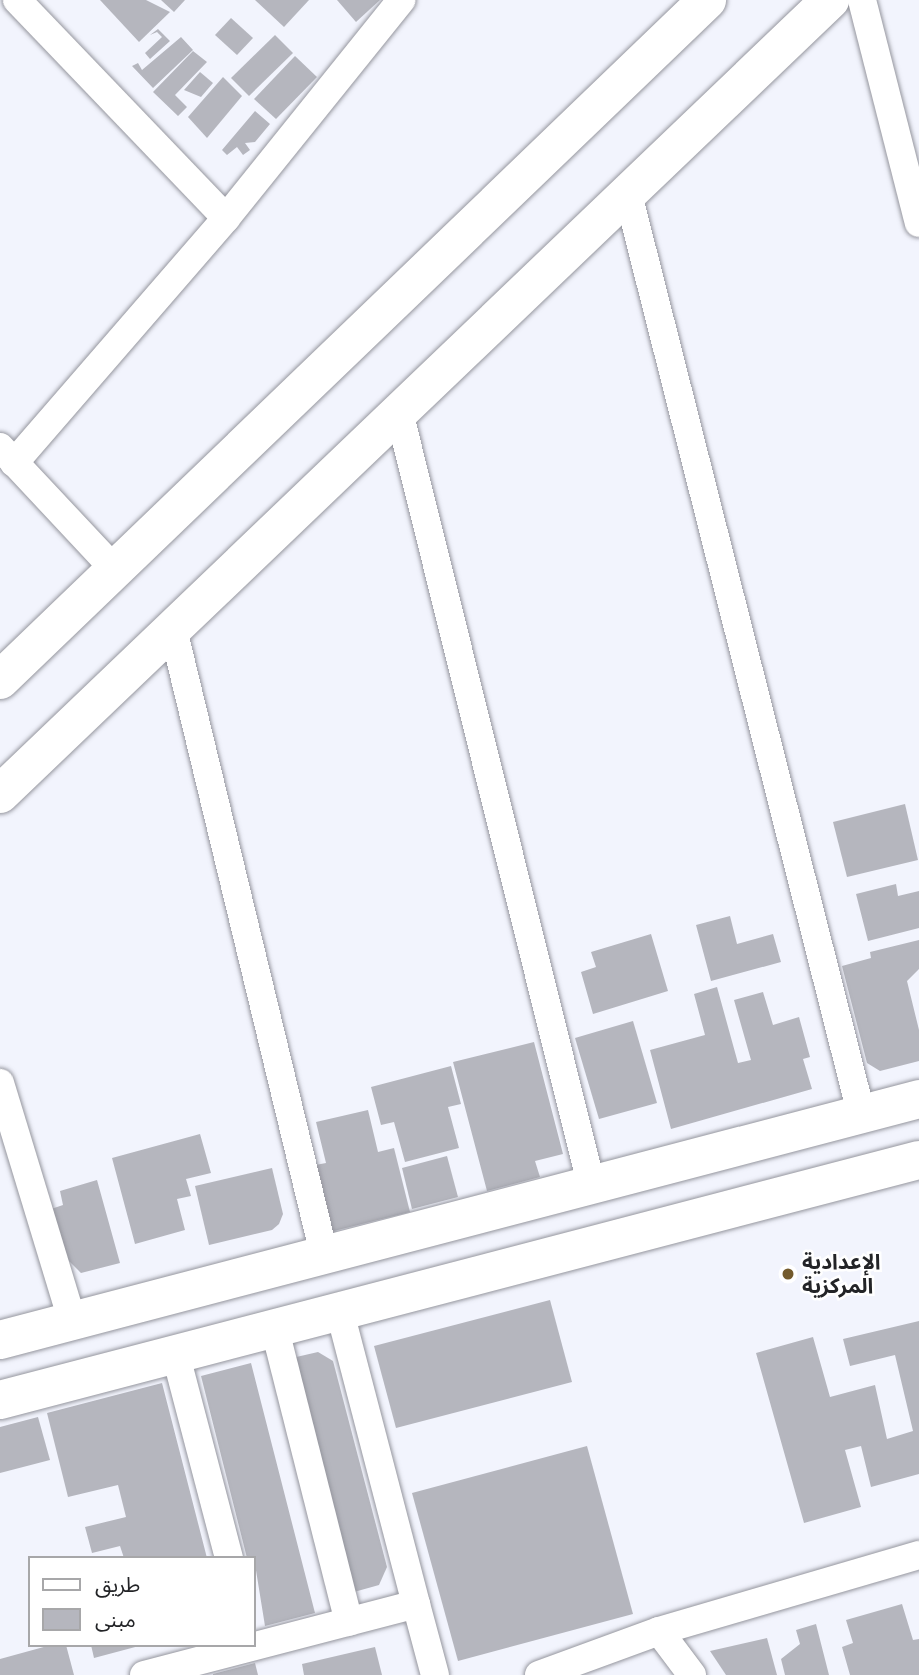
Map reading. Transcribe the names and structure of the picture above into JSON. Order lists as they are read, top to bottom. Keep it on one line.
{"places":["الإعدادية المركزية"],"legend":["طريق","مبنى"]}
